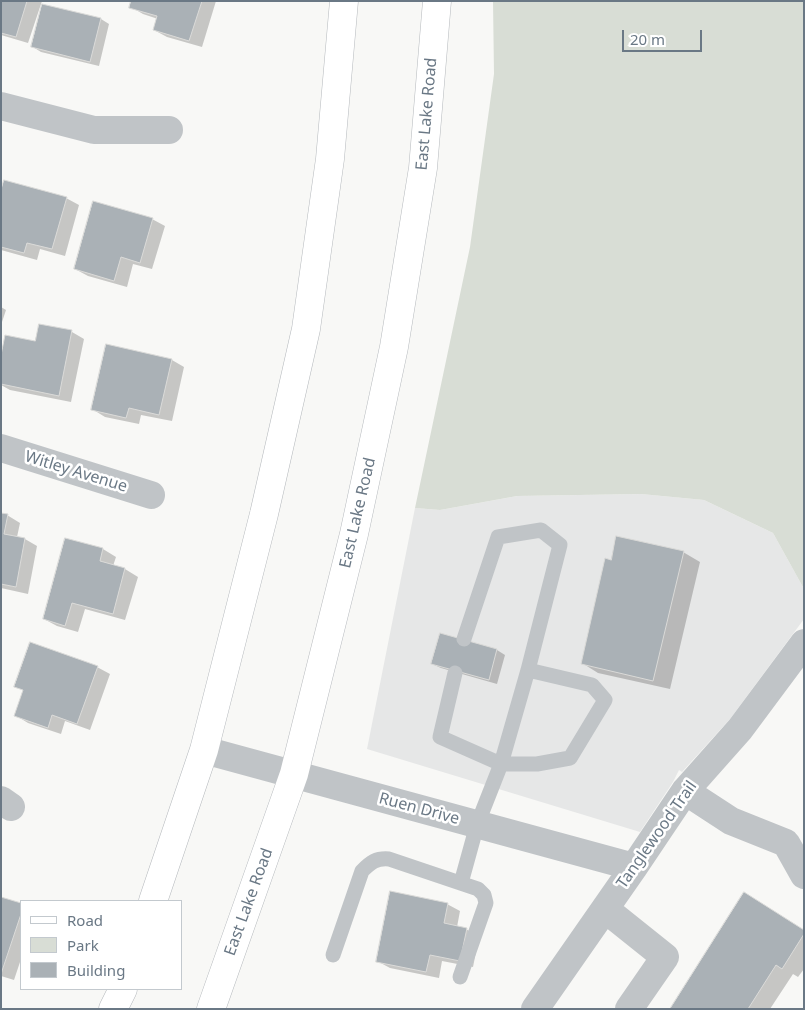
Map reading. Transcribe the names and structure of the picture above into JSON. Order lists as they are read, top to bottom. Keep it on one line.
{"streets":{"main road":["East Lake Road"],"street":["Witley Avenue","Ruen Drive","Tanglewood Trail"]},"crossings":[["East Lake Road","Ruen Drive"],["Ruen Drive","Tanglewood Trail"]],"legend":["Road","Park","Building"],"scale_bar":"20 m"}
